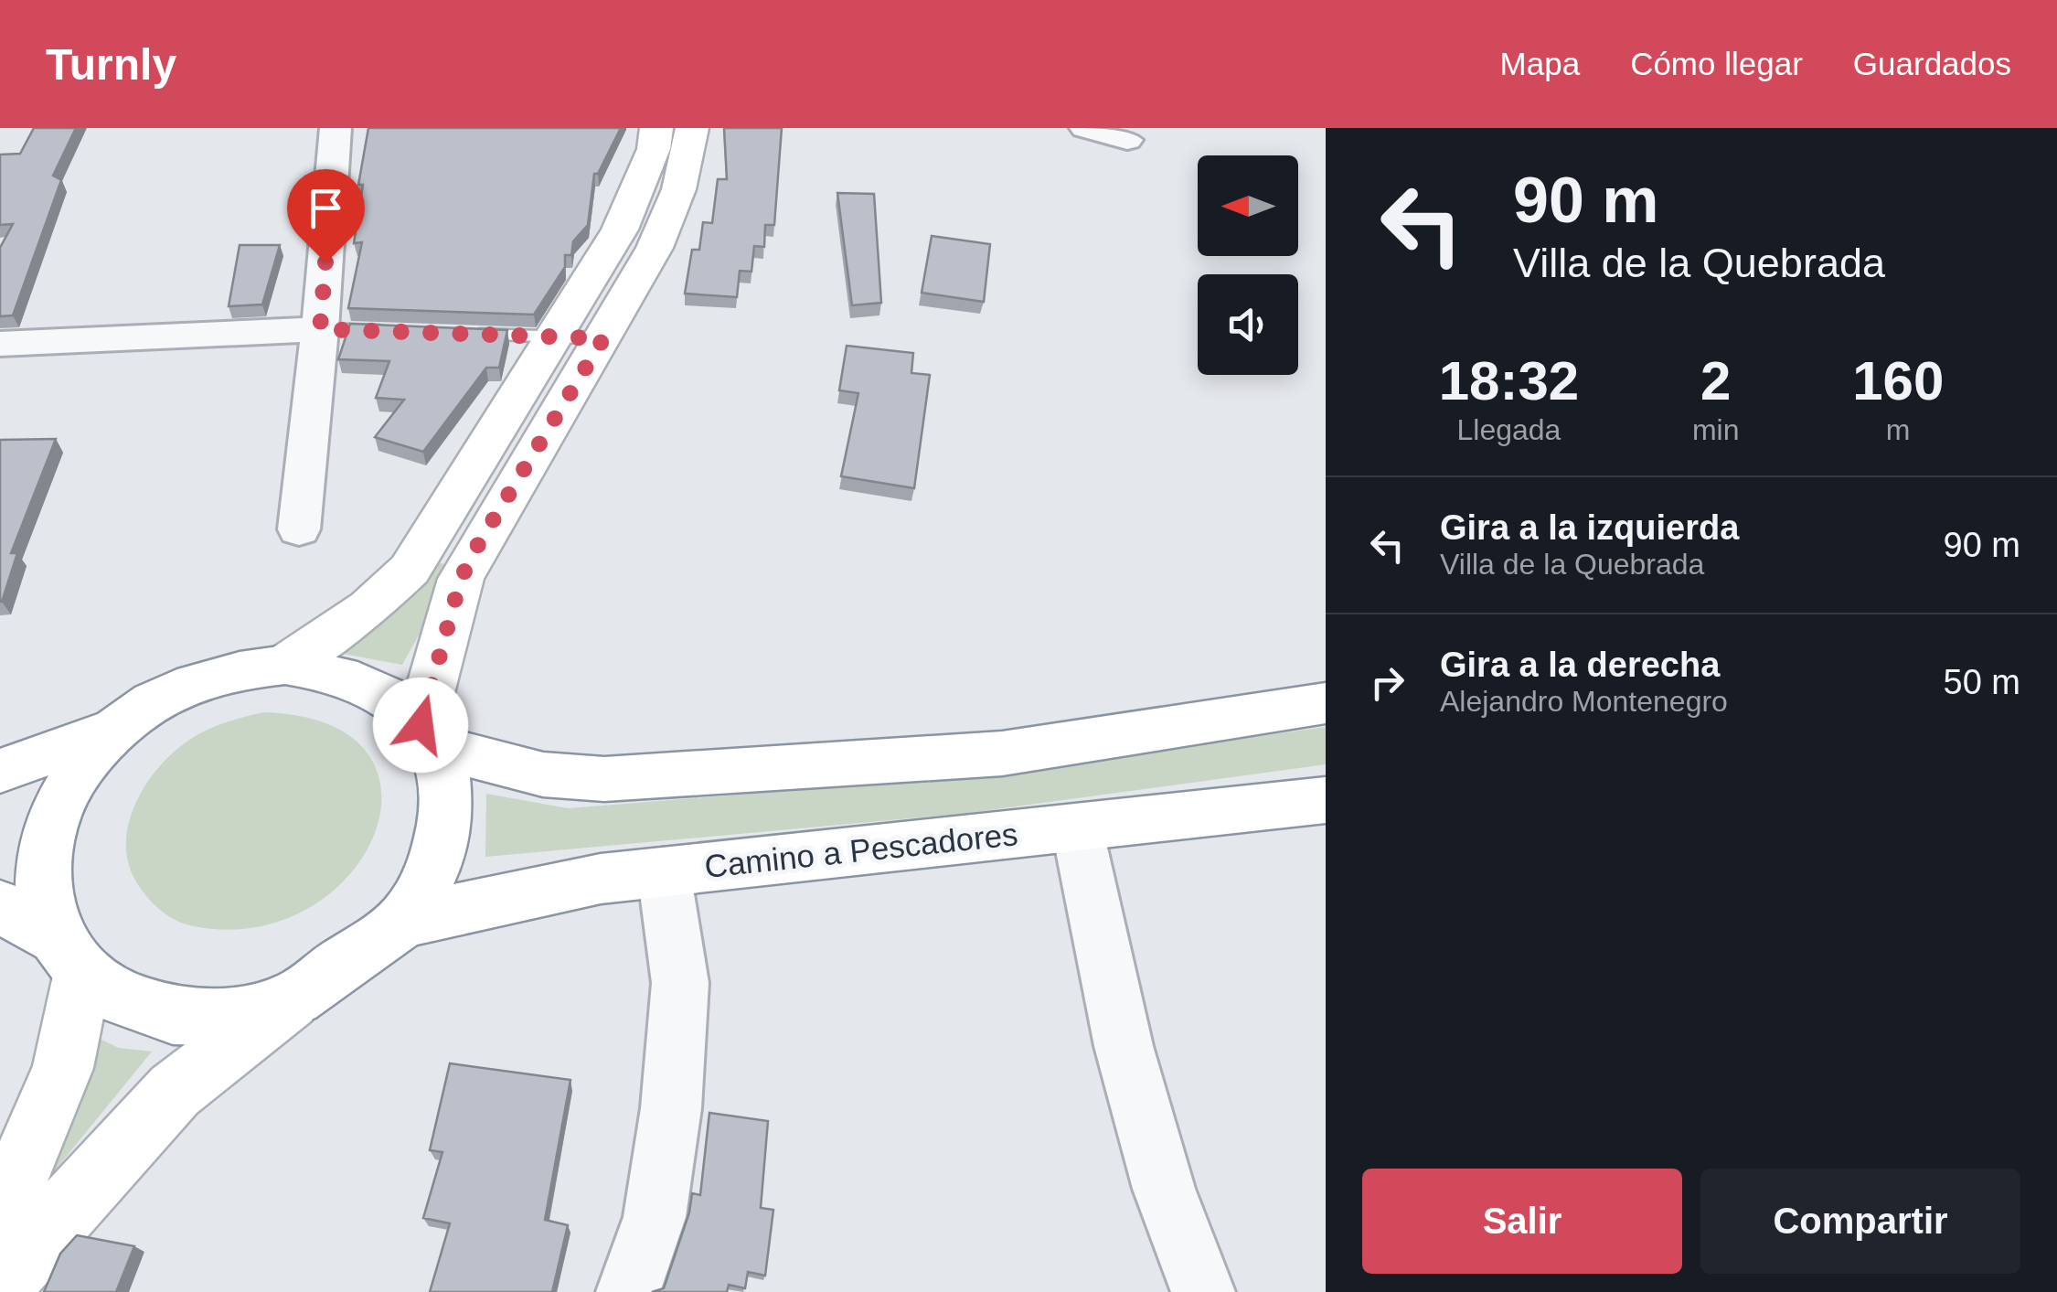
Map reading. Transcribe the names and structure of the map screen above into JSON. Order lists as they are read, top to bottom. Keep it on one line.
{"streets":{"main road":["Camino a Pescadores"]},"north":"left","page":{"header":"Turnly","nav":["Mapa","Cómo llegar","Guardados"],"turn":["90 m","Villa de la Quebrada"],"eta":["18:32","Llegada","2","min","160","m"],"list":[{"name":"Gira a la izquierda","note":"Villa de la Quebrada","value":"90 m"},{"name":"Gira a la derecha","note":"Alejandro Montenegro","value":"50 m"}],"buttons":["Salir","Compartir"]}}
